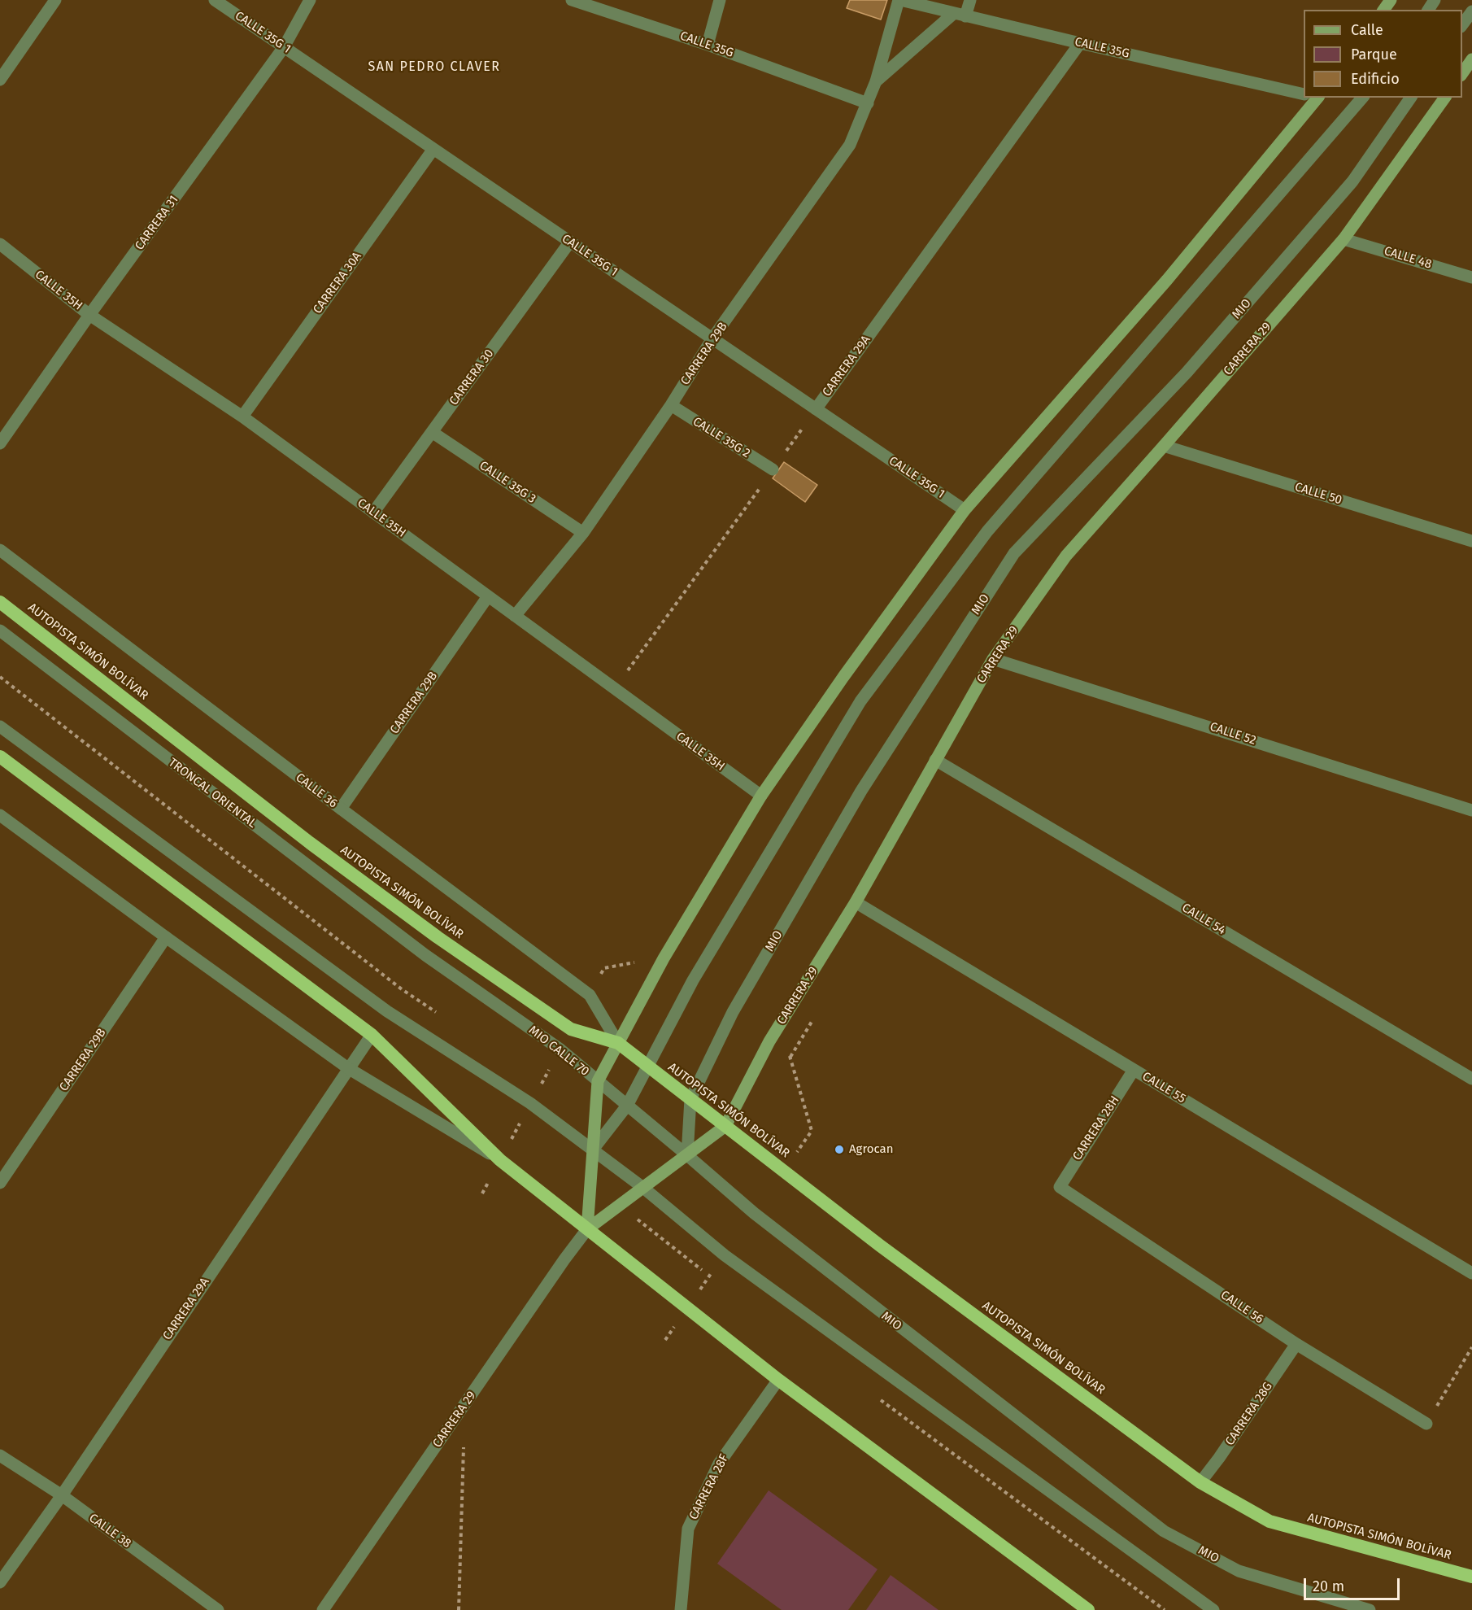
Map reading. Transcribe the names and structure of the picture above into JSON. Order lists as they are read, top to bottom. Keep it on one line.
{"streets":{"highway":["AUTOPISTA SIMÓN BOLÍVAR"],"main road":["CARRERA 29"],"street":["CALLE 35G 1","CALLE 35G","CARRERA 31","CALLE 48","CARRERA 30A","CALLE 35H","MIO","CARRERA 29B","CARRERA 29A","CARRERA 30","CALLE 35G 2","CALLE 35G 3","CALLE 50","CALLE 52","CALLE 36","TRONCAL ORIENTAL","CALLE 54","MIO CALLE 70","CALLE 55","CARRERA 28H","CALLE 56","CARRERA 28G","CARRERA 28F","CALLE 38"]},"crossings":[["CALLE 35G 1","CARRERA 31"],["CALLE 35G 1","CARRERA 30A"],["CALLE 35G 1","CARRERA 29B"],["CALLE 35G 1","CARRERA 29A"],["CALLE 35G 1","CARRERA 30"],["CALLE 35G","CARRERA 29B"],["CALLE 35G","CARRERA 29A"],["CARRERA 31","CALLE 35H"],["CALLE 48","CARRERA 29"],["CARRERA 30A","CALLE 35H"],["CALLE 35H","CARRERA 29B"],["CALLE 35H","CARRERA 29A"],["CALLE 35H","CARRERA 30"],["MIO","CARRERA 29"],["MIO","AUTOPISTA SIMÓN BOLÍVAR"],["MIO","MIO CALLE 70"],["CARRERA 29","CALLE 50"],["CARRERA 29","AUTOPISTA SIMÓN BOLÍVAR"],["CARRERA 29","CALLE 52"],["CARRERA 29","CALLE 54"],["CARRERA 29","MIO CALLE 70"],["CARRERA 29","CALLE 55"],["CARRERA 29B","CALLE 35G 2"],["CARRERA 29B","CALLE 35G 3"],["CARRERA 29B","CALLE 36"],["CARRERA 29A","CALLE 35G 2"],["CARRERA 29A","CALLE 38"],["CARRERA 30","CALLE 35G 3"],["AUTOPISTA SIMÓN BOLÍVAR","CALLE 36"],["AUTOPISTA SIMÓN BOLÍVAR","CARRERA 28G"],["TRONCAL ORIENTAL","MIO CALLE 70"],["CALLE 55","CARRERA 28H"],["CARRERA 28H","CALLE 56"],["CALLE 56","CARRERA 28G"]],"districts":["SAN PEDRO CLAVER"],"places":["Agrocan"],"legend":["Calle","Parque","Edificio"],"scale_bar":"20 m"}
